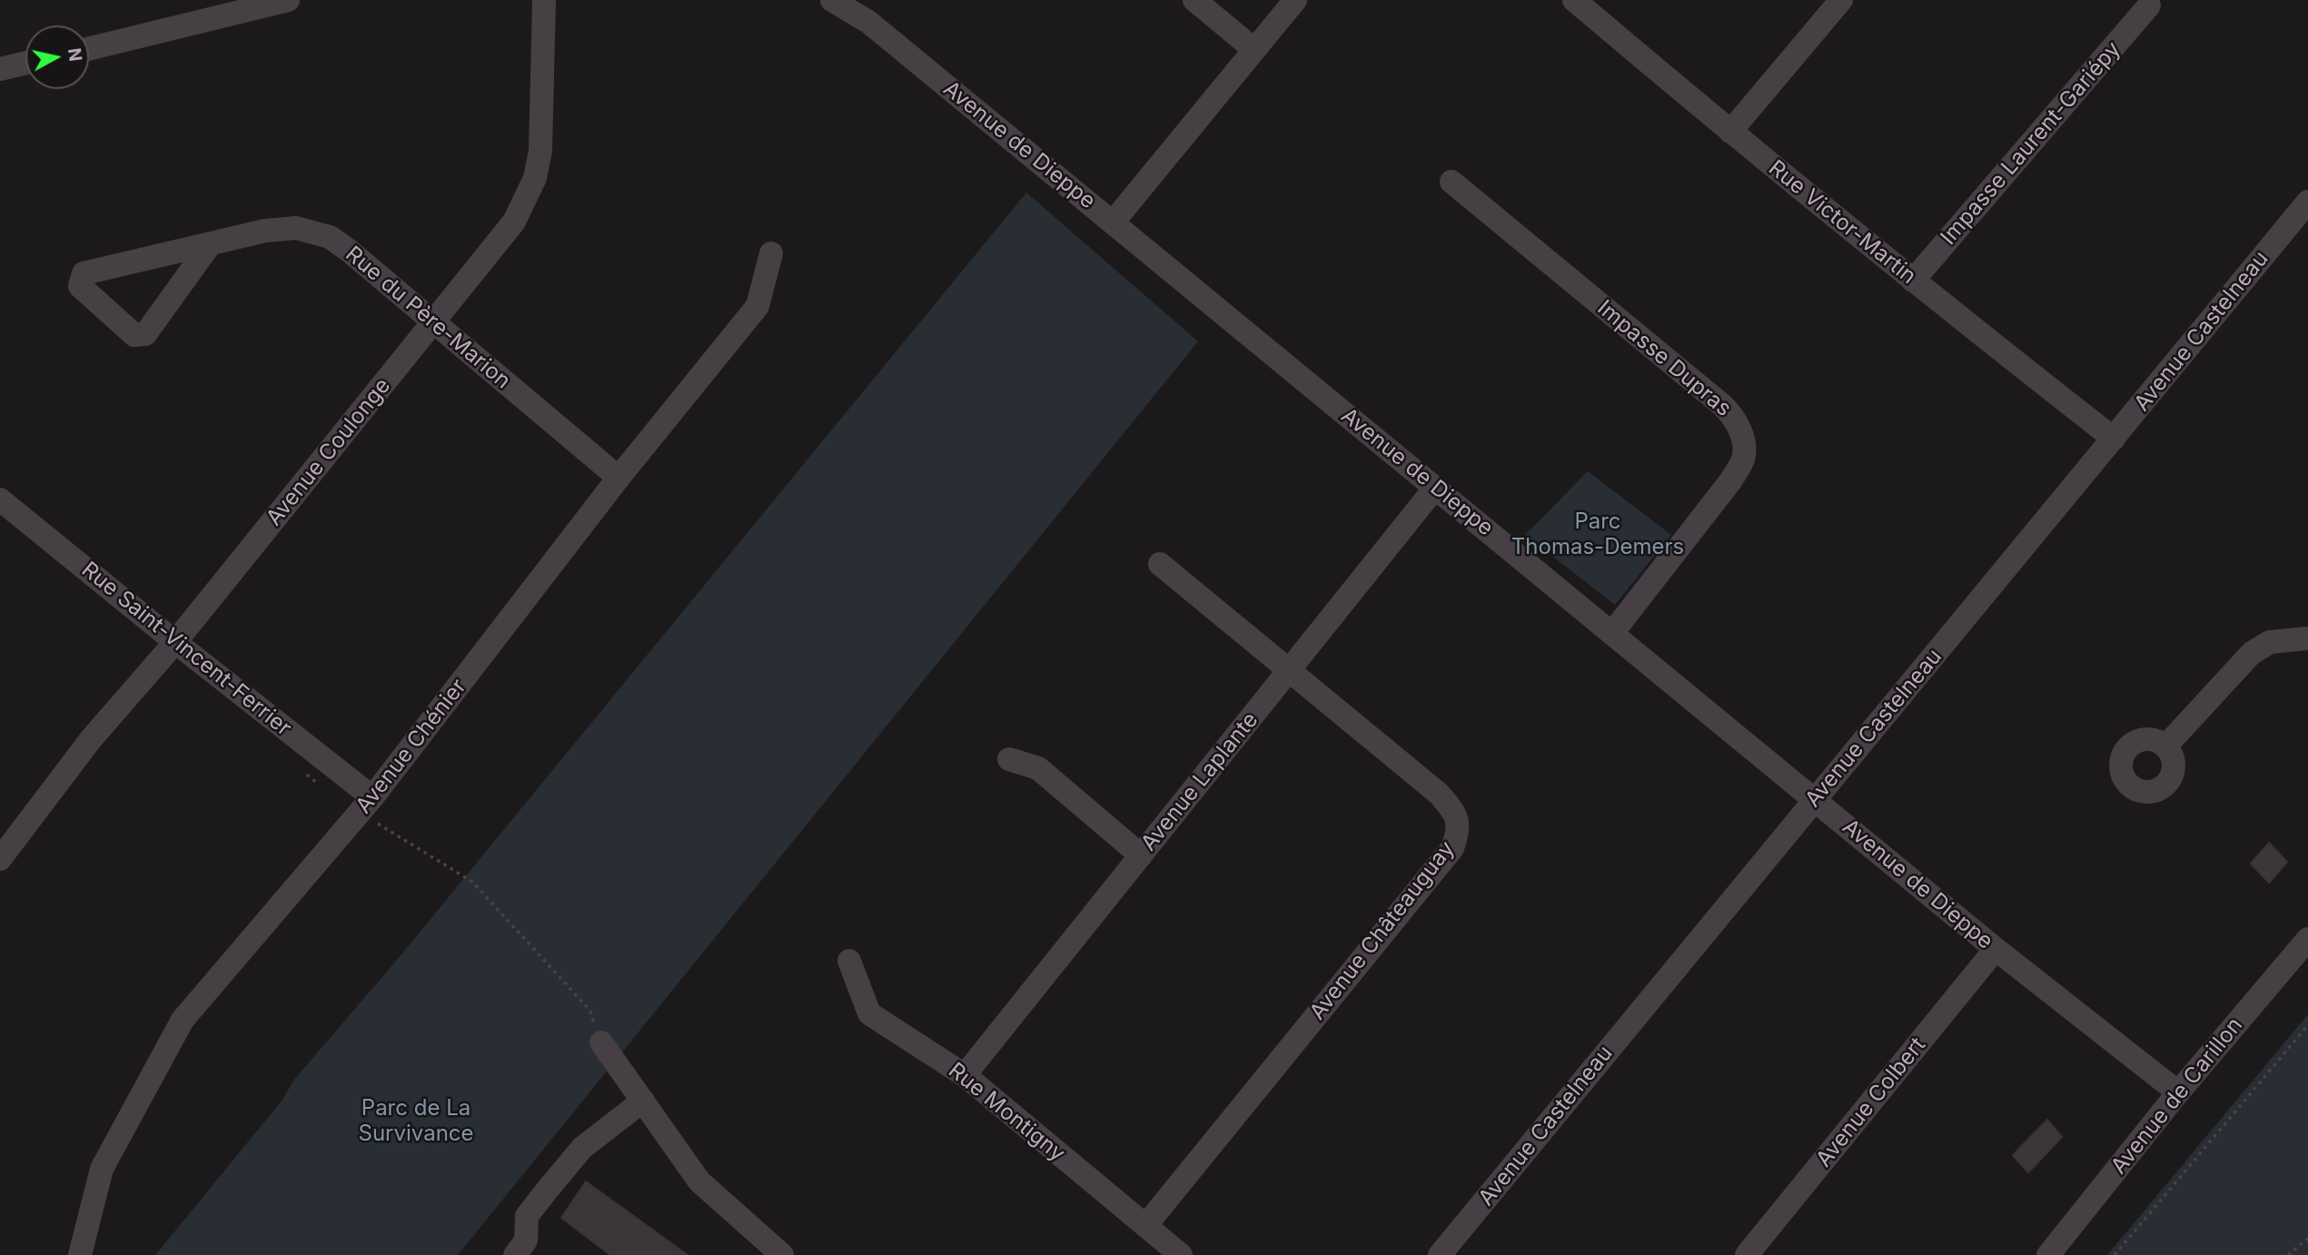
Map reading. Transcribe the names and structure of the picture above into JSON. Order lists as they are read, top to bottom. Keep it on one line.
{"streets":{"street":["Impasse Laurent-Gariépy","Avenue de Dieppe","Rue Victor-Martin","Rue du Père-Marion","Avenue Castelneau","Impasse Dupras","Avenue Coulonge","Rue Saint-Vincent-Ferrier","Avenue Chénier","Avenue Laplante","Avenue Châteauguay","Avenue de Carillon","Avenue Colbert","Rue Montigny"]},"crossings":[["Impasse Laurent-Gariépy","Rue Victor-Martin"],["Avenue de Dieppe","Avenue Castelneau"],["Avenue de Dieppe","Impasse Dupras"],["Avenue de Dieppe","Avenue Laplante"],["Avenue de Dieppe","Avenue de Carillon"],["Avenue de Dieppe","Avenue Colbert"],["Rue Victor-Martin","Avenue Castelneau"],["Rue du Père-Marion","Avenue Coulonge"],["Rue du Père-Marion","Avenue Chénier"],["Avenue Coulonge","Rue Saint-Vincent-Ferrier"],["Rue Saint-Vincent-Ferrier","Avenue Chénier"],["Avenue Laplante","Avenue Châteauguay"],["Avenue Laplante","Rue Montigny"],["Avenue Châteauguay","Rue Montigny"]],"parks":["Parc Thomas-Demers","Parc de La Survivance"],"north":"right"}
